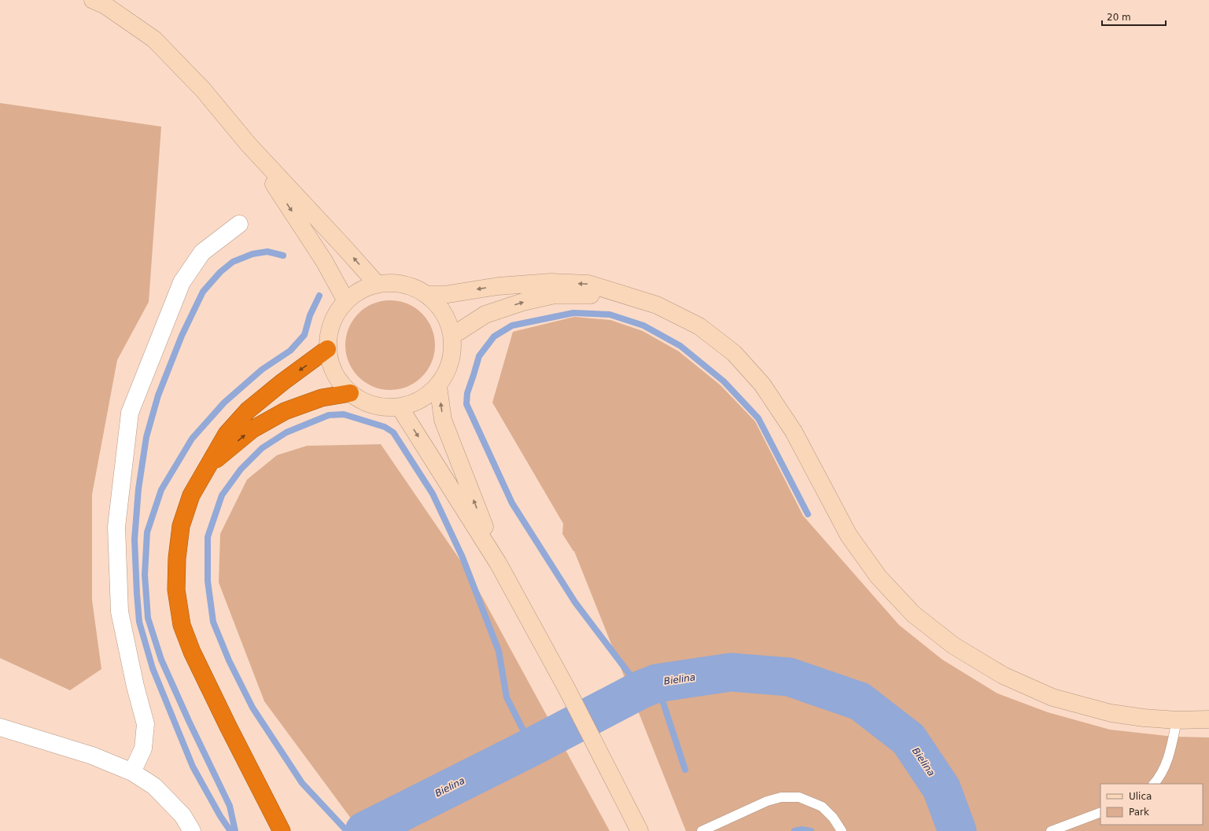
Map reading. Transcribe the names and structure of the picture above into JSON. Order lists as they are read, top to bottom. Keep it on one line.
{"water":["Bielina"],"legend":["Ulica","Park"],"scale_bar":"20 m"}
